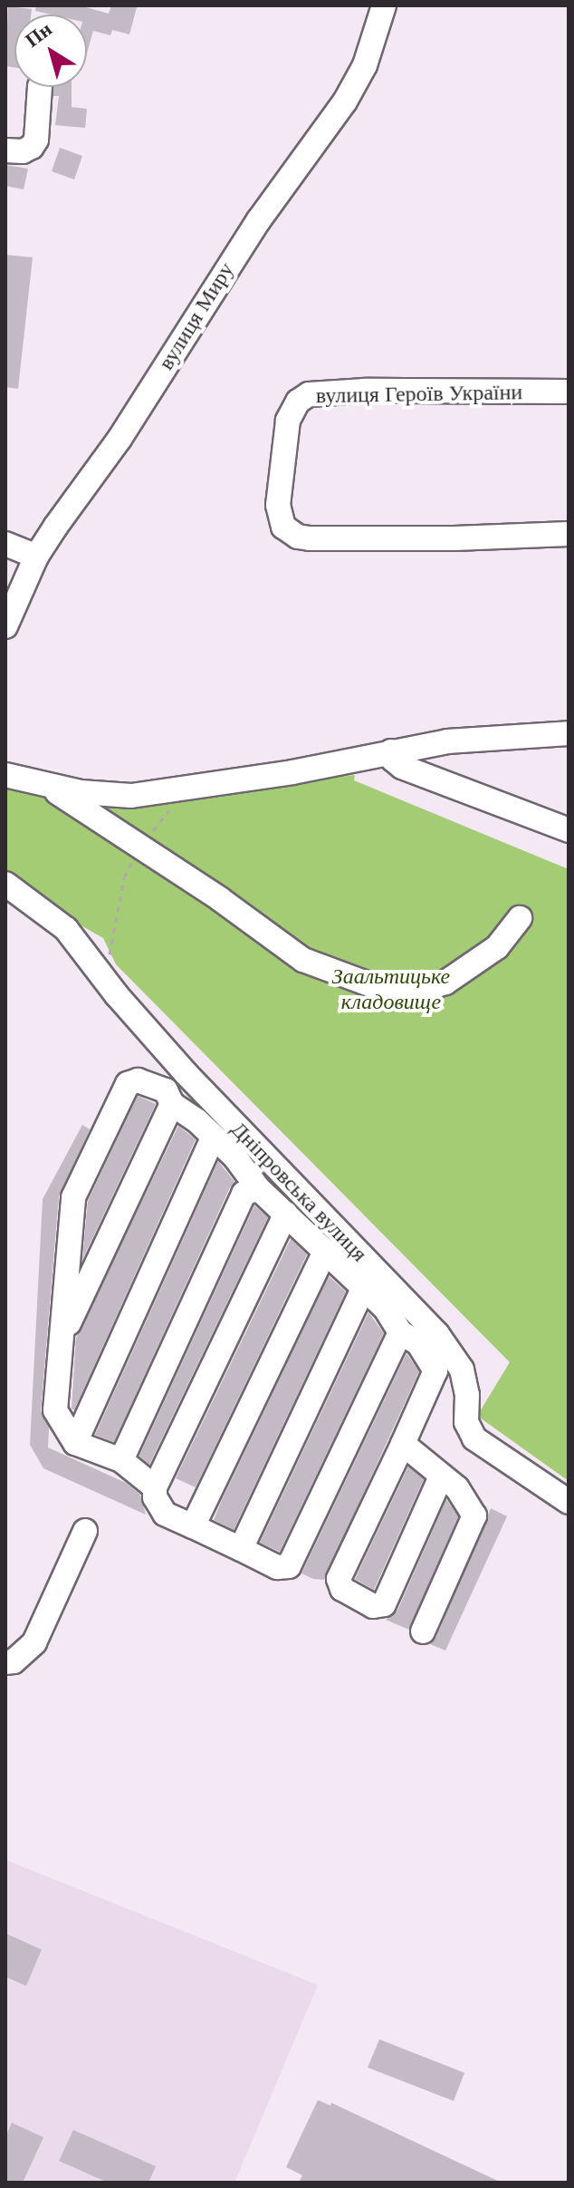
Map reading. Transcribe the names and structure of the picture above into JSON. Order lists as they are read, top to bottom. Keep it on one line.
{"streets":{"street":["вулиця Миру","вулиця Героїв України","Дніпровська вулиця"]},"parks":["Заальтицьке кладовище"],"north":"top left"}
